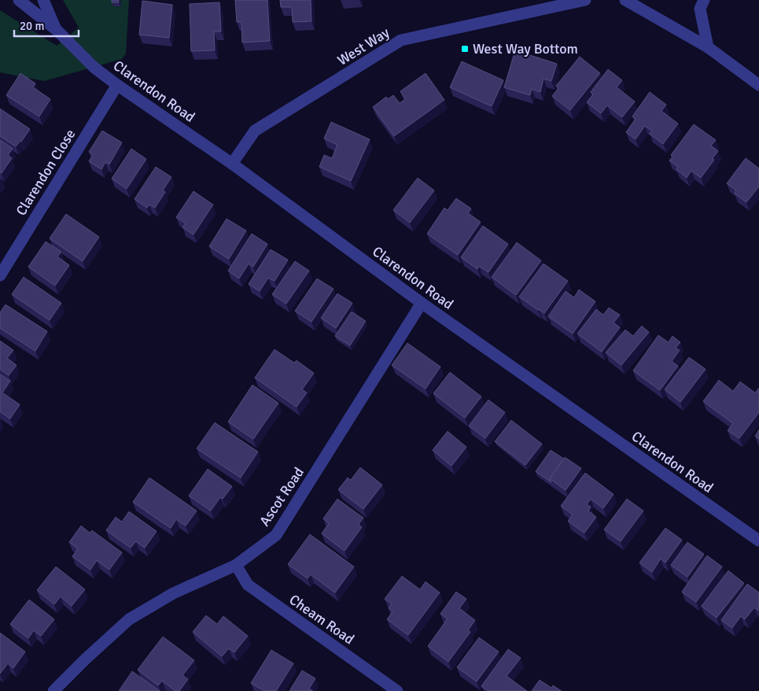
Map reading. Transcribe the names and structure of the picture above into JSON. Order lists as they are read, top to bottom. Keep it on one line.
{"streets":{"street":["West Way","Clarendon Road","Clarendon Close","Ascot Road","Cheam Road"]},"crossings":[["West Way","Clarendon Road"],["Clarendon Road","Clarendon Close"],["Clarendon Road","Ascot Road"],["Ascot Road","Cheam Road"]],"places":{"transit":["West Way Bottom"]},"scale_bar":"20 m"}
